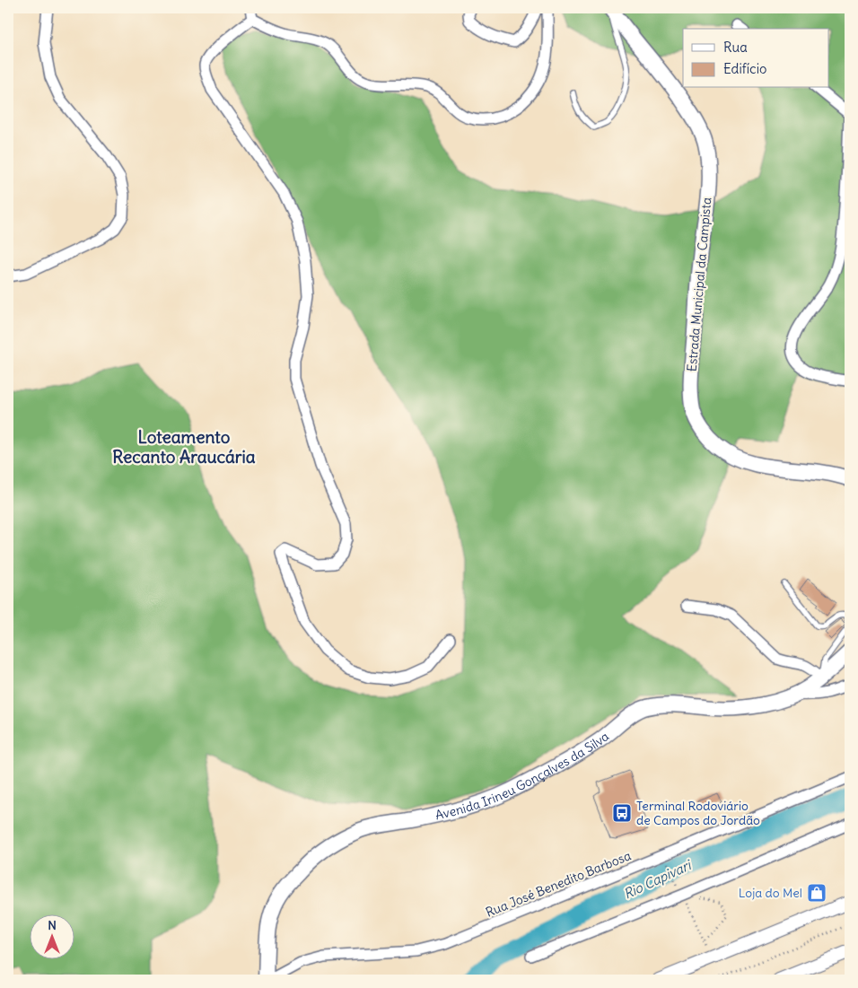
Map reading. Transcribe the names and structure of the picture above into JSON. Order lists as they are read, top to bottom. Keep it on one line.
{"streets":{"main road":["Estrada Municipal da Campista","Avenida Irineu Gonçalves da Silva"],"street":["Rua José Benedito Barbosa"]},"districts":["Loteamento Recanto Araucária"],"water":["Rio Capivari"],"places":{"bus stop":["Terminal Rodoviário de Campos do Jordão"],"shop":["Loja do Mel"]},"legend":["Rua","Edifício"],"north":"top"}
